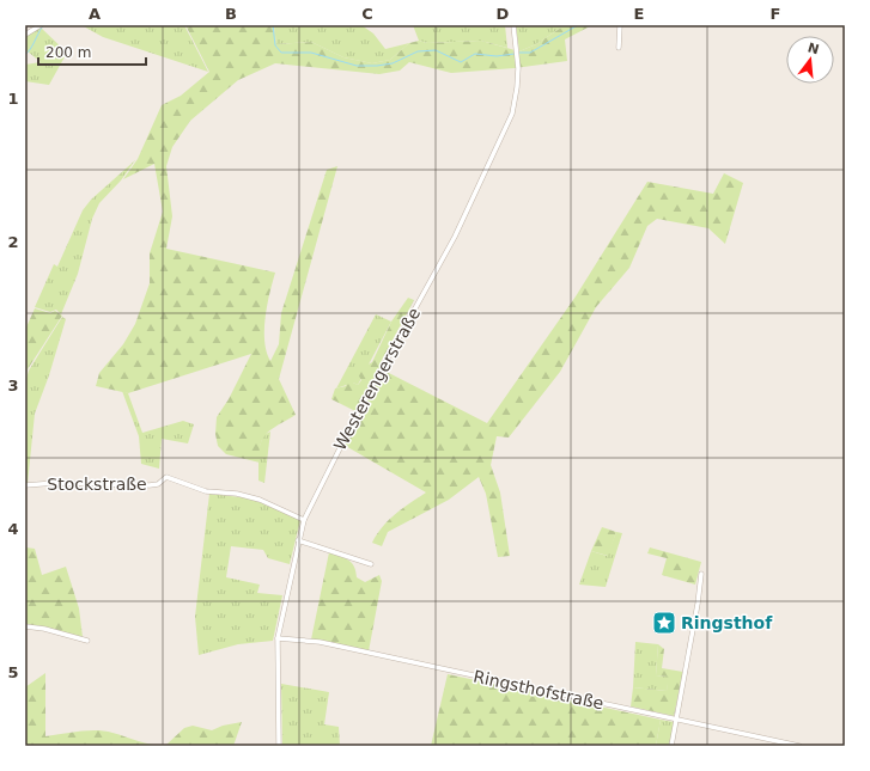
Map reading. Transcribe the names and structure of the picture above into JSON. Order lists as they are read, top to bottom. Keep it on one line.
{"streets":{"street":["Westerengerstraße","Stockstraße","Ringsthofstraße"]},"crossings":[["Westerengerstraße","Stockstraße"],["Westerengerstraße","Ringsthofstraße"]],"places":{"place":["Ringsthof"]},"scale_bar":"200 m","north":"top","grid":{"columns":["A","B","C","D","E","F"],"rows":["1","2","3","4","5"]}}
